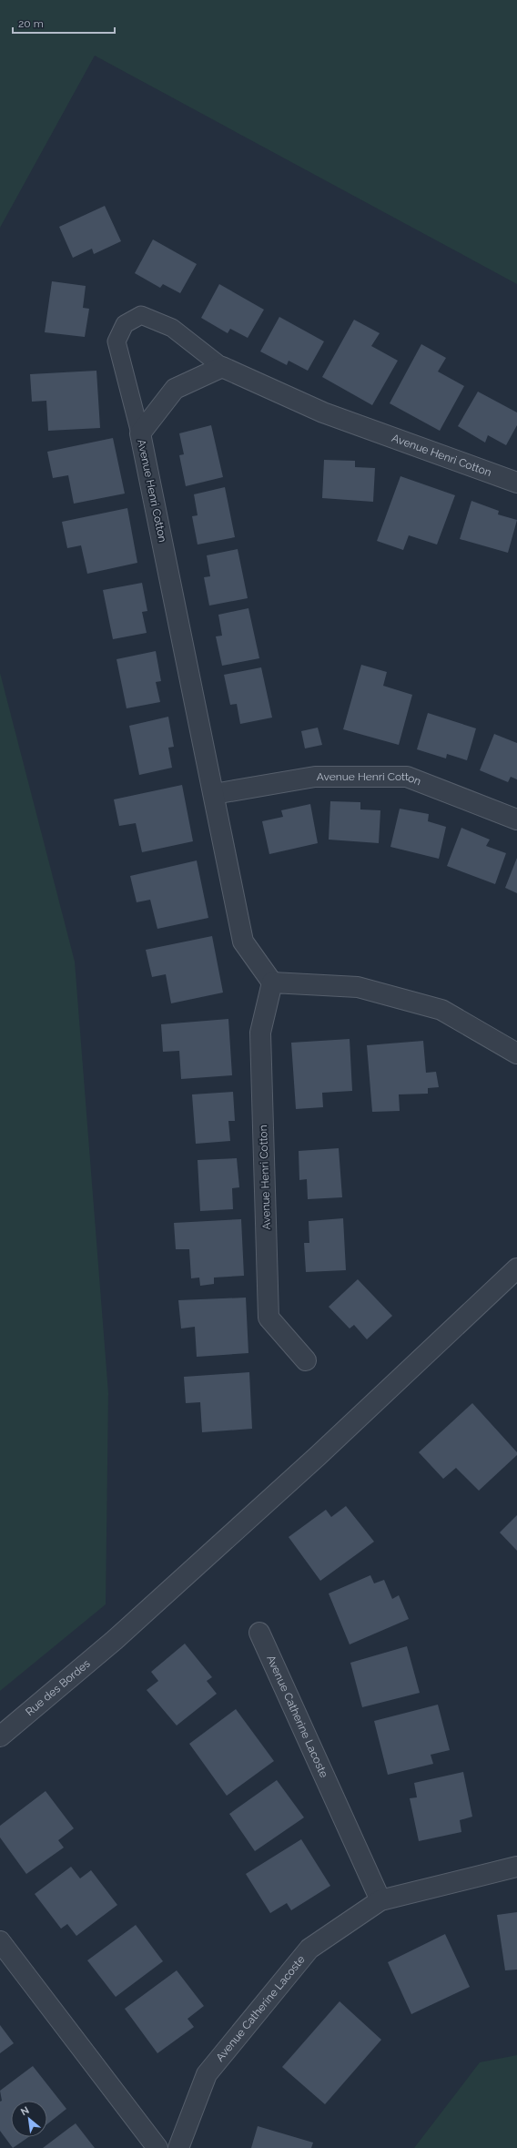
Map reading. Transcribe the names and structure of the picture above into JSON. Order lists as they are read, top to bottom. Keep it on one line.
{"streets":{"street":["Avenue Henri Cotton","Rue des Bordes","Avenue Catherine Lacoste"]},"scale_bar":"20 m","north":"top left"}
